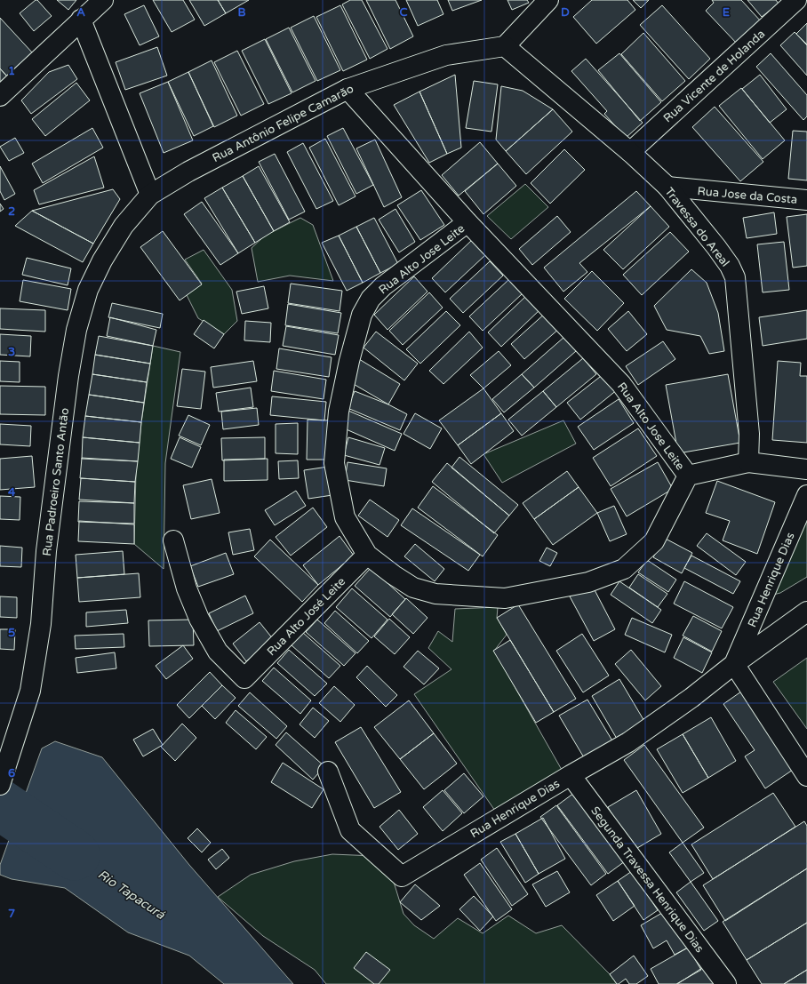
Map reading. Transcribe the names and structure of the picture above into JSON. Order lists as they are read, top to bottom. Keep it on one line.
{"streets":{"street":["Rua Vicente de Holanda","Rua Antônio Felipe Camarão","Rua Jose da Costa","Travessa do Areal","Rua Alto Jose Leite","Rua Padroeiro Santo Antão","Rua Henrique Dias","Rua Alto José Leite","Segunda Travessa Henrique Dias"]},"crossings":[["Rua Vicente de Holanda","Travessa do Areal"],["Rua Antônio Felipe Camarão","Travessa do Areal"],["Rua Antônio Felipe Camarão","Rua Alto Jose Leite"],["Rua Antônio Felipe Camarão","Rua Padroeiro Santo Antão"],["Rua Jose da Costa","Travessa do Areal"],["Travessa do Areal","Rua Alto Jose Leite"],["Rua Alto Jose Leite","Rua Alto José Leite"],["Rua Henrique Dias","Segunda Travessa Henrique Dias"]],"water":["Rio Tapacurá"],"grid":{"columns":["A","B","C","D","E"],"rows":["1","2","3","4","5","6","7"]}}
